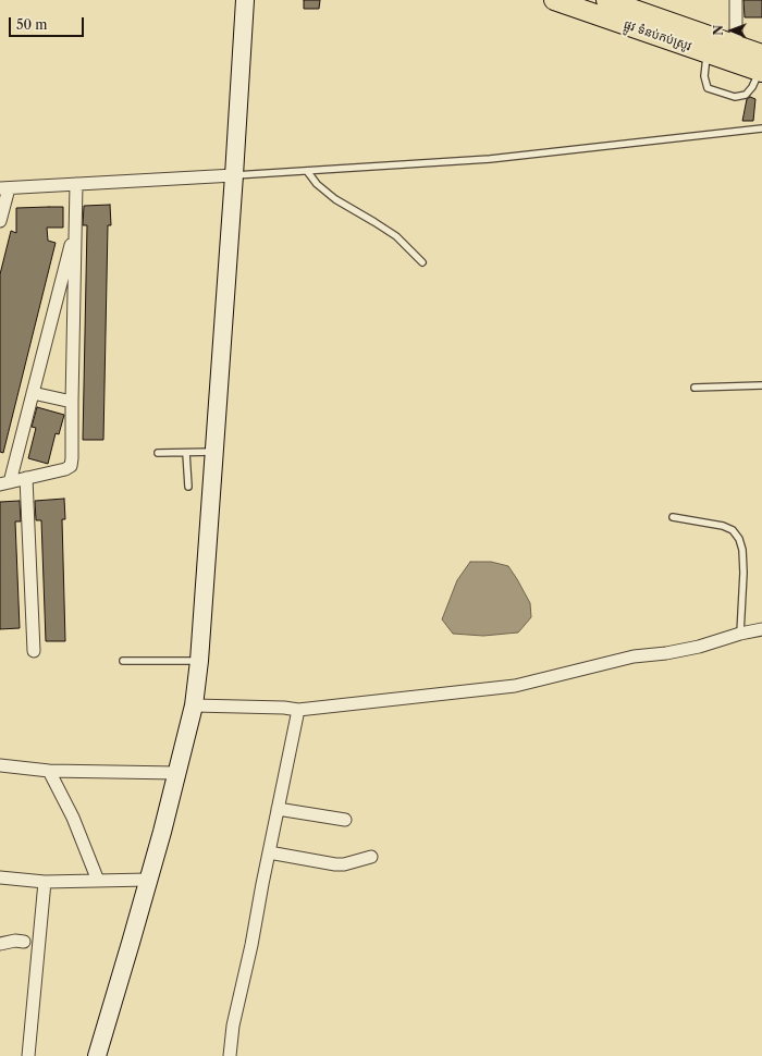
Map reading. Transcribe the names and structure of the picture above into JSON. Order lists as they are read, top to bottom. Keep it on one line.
{"streets":{"main road":["ផ្លូវ ទំនប់កប់ស្រូវ"]},"scale_bar":"50 m","north":"left"}
